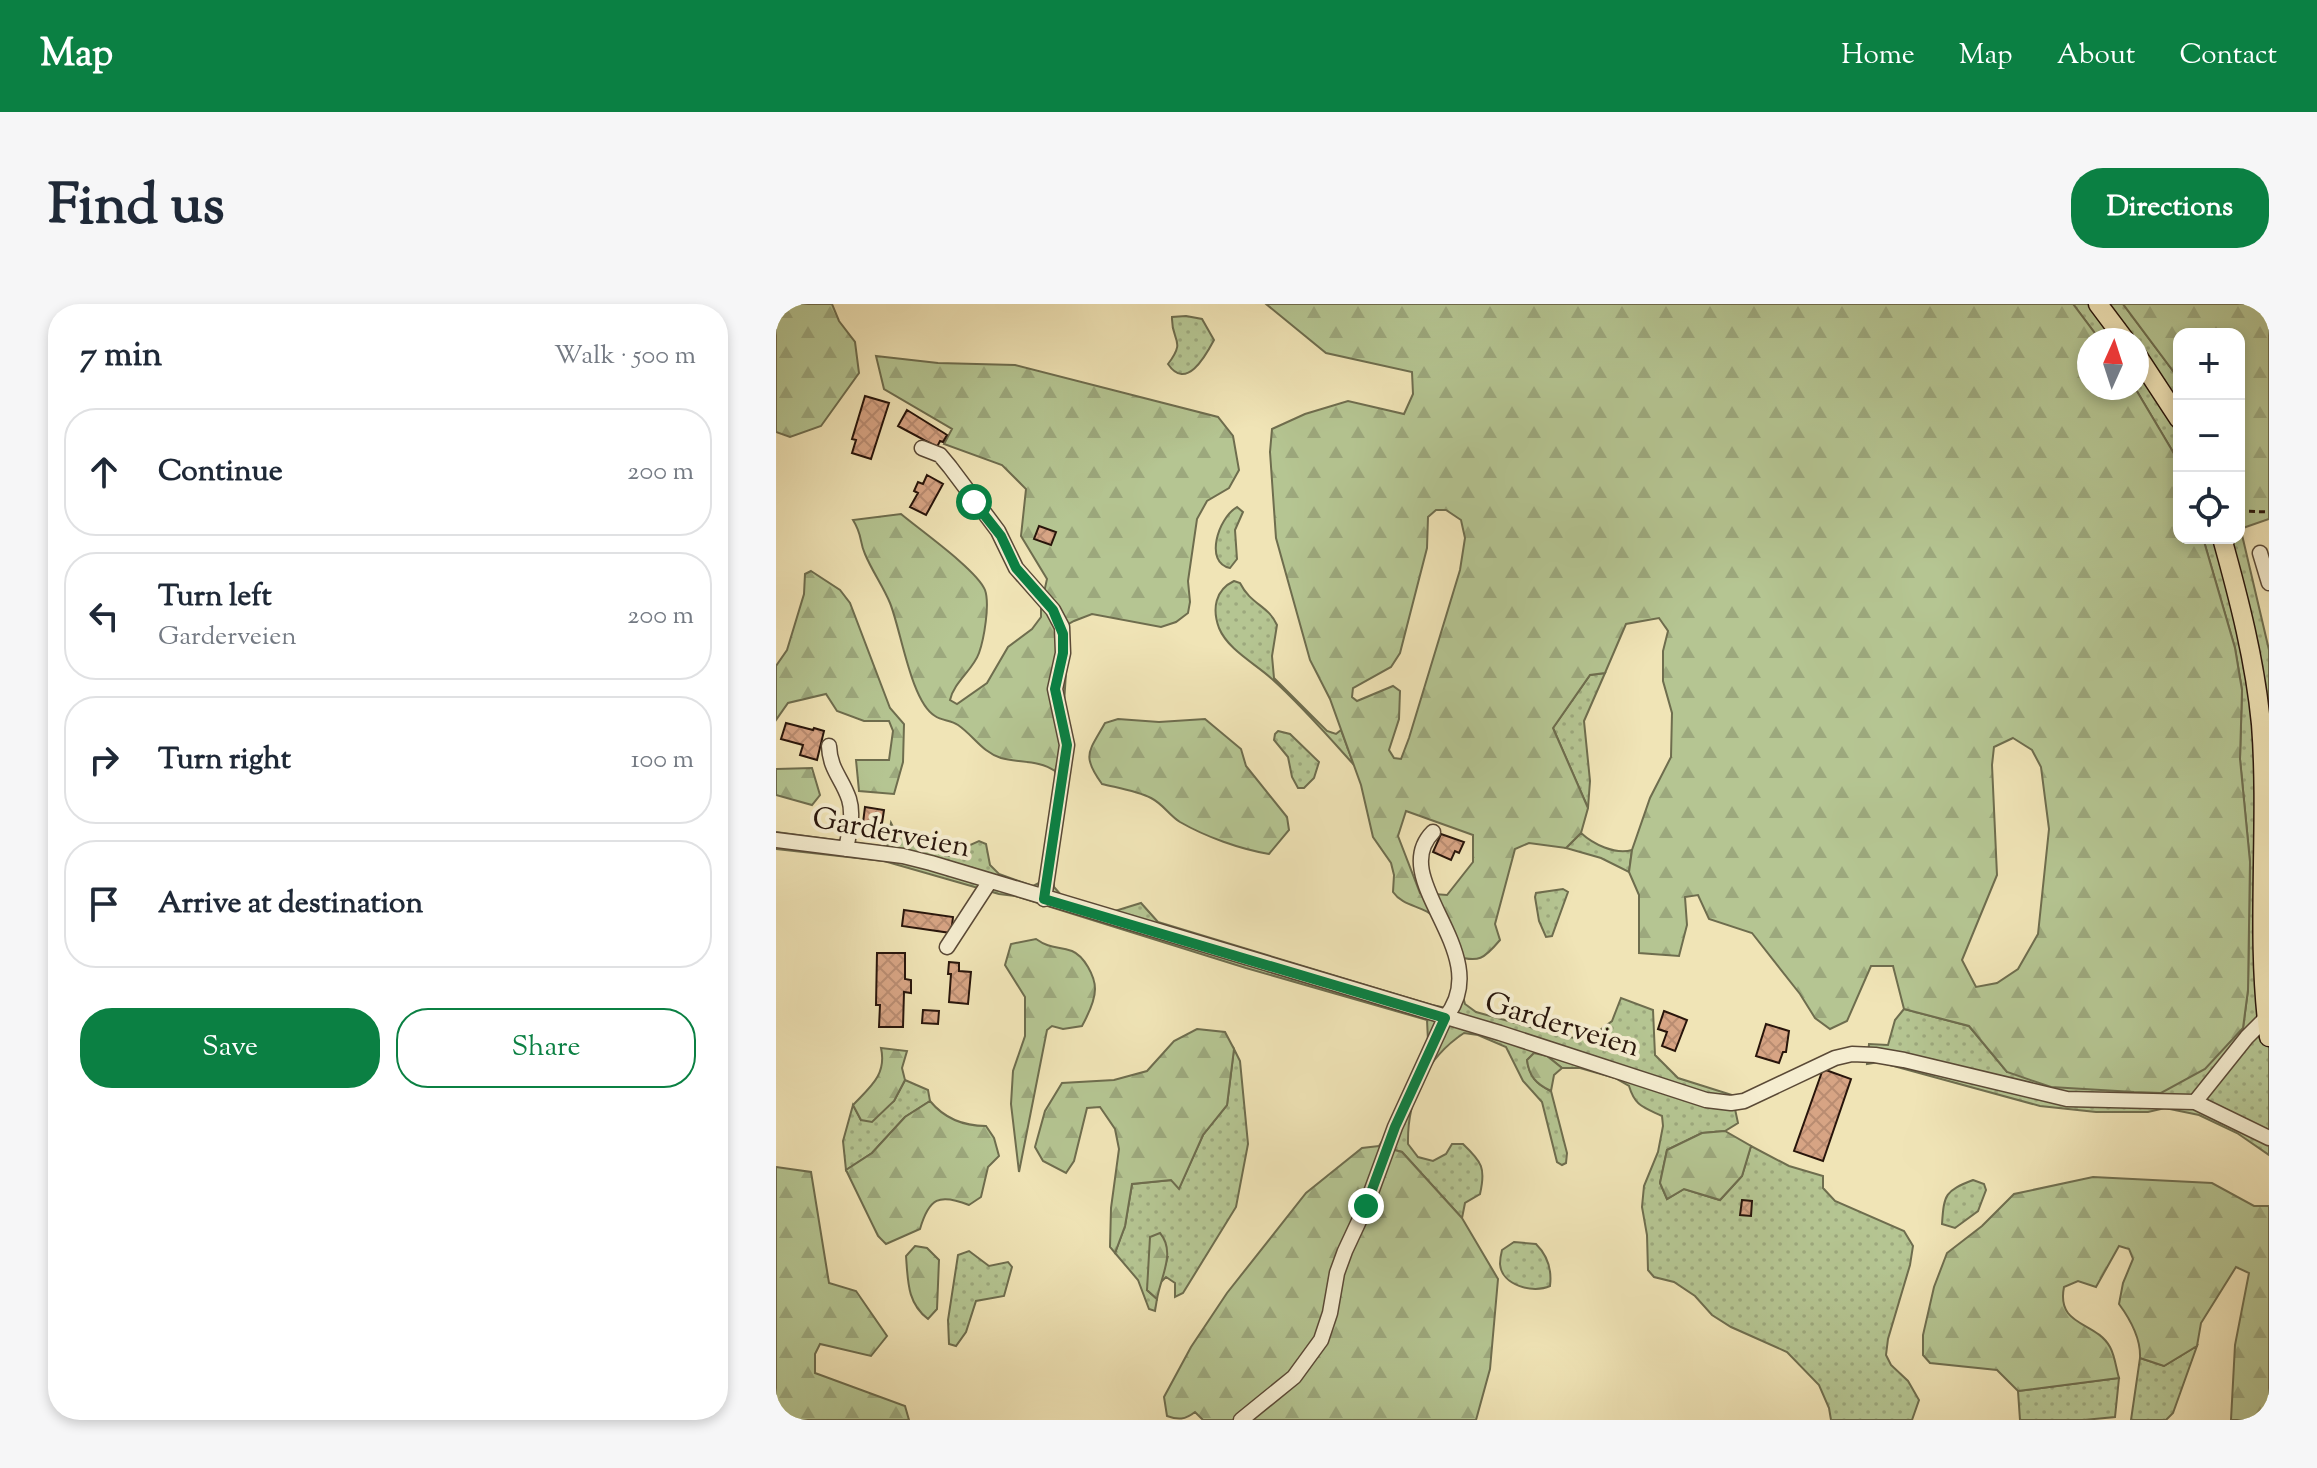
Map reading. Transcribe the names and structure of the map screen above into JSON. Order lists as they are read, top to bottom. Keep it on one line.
{"streets":{"street":["Garderveien"]},"north":"top","page":{"header":"Map","nav":["Home","Map","About","Contact"],"title":"Find us","buttons":["Directions",["Save","Share"]],"heading":["7 min","Walk · 500 m"],"map_buttons":["+","−"],"list":[["Continue","200 m"],["Turn left","Garderveien","200 m"],["Turn right","100 m"],"Arrive at destination"]}}
